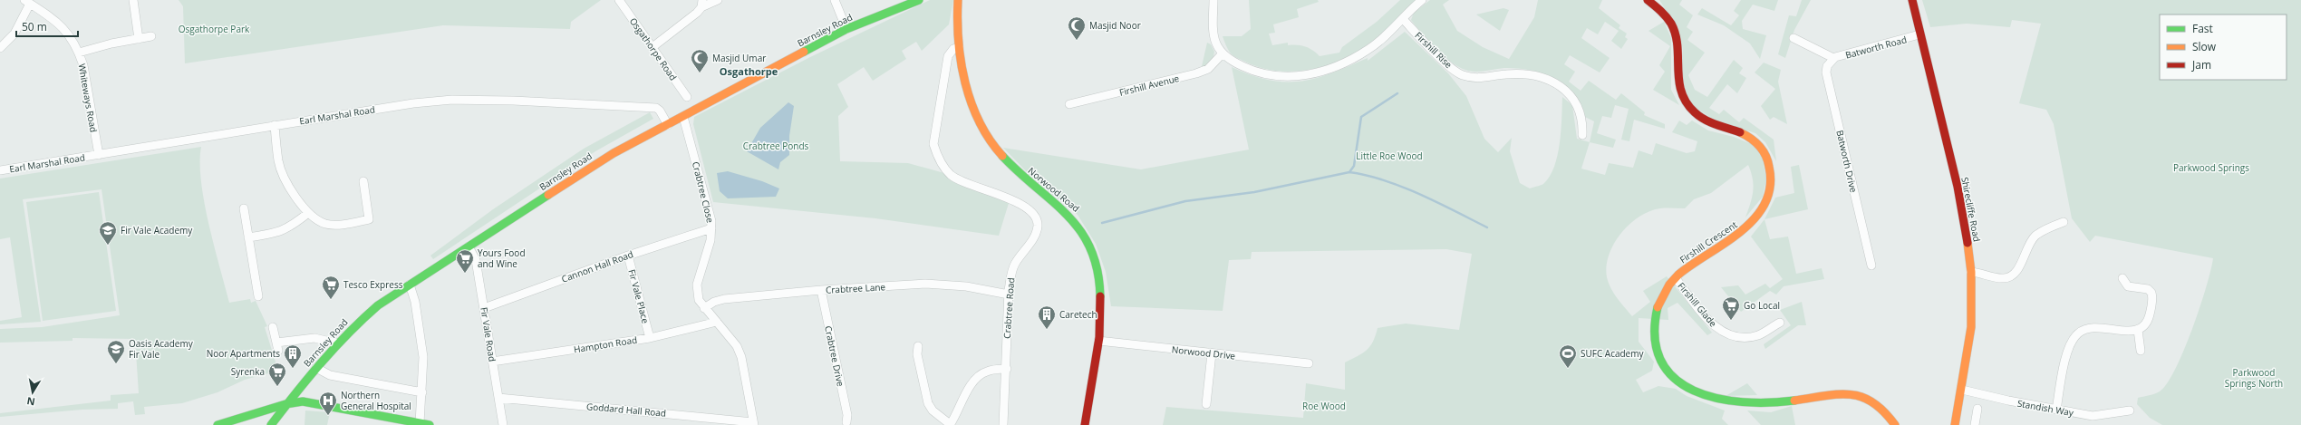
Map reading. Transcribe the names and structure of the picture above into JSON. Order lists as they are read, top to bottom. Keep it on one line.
{"streets":{"street":["Barnsley Road","Batworth Road","Osgathorpe Road","Firshill Rise","Firshill Avenue","Whiteways Road","Earl Marshal Road","Batworth Drive","Norwood Road","Crabtree Close","Shirecliffe Road","Firshill Crescent","Cannon Hall Road","Crabtree Lane","Fir Vale Place","Firshill Glade","Crabtree Road","Fir Vale Road","Hampton Road","Norwood Drive","Crabtree Drive","Standish Way","Goddard Hall Road"]},"crossings":[["Barnsley Road","Earl Marshal Road"],["Barnsley Road","Crabtree Close"],["Barnsley Road","Fir Vale Road"],["Batworth Road","Batworth Drive"],["Batworth Road","Shirecliffe Road"],["Whiteways Road","Earl Marshal Road"],["Norwood Road","Crabtree Road"],["Norwood Road","Norwood Drive"],["Crabtree Close","Cannon Hall Road"],["Crabtree Close","Crabtree Lane"],["Crabtree Close","Hampton Road"],["Crabtree Close","Goddard Hall Road"],["Shirecliffe Road","Standish Way"],["Firshill Crescent","Firshill Glade"],["Cannon Hall Road","Fir Vale Place"],["Cannon Hall Road","Fir Vale Road"],["Crabtree Lane","Crabtree Road"],["Crabtree Lane","Crabtree Drive"],["Fir Vale Place","Hampton Road"],["Fir Vale Road","Hampton Road"],["Fir Vale Road","Goddard Hall Road"]],"districts":["Osgathorpe"],"parks":["Osgathorpe Park","Crabtree Ponds","Little Roe Wood","Parkwood Springs","Parkwood Springs North","Roe Wood"],"places":{"mosque":["Masjid Noor","Masjid Umar"],"school or university":["Fir Vale Academy","Oasis Academy Fir Vale"],"supermarket":["Yours Food and Wine","Tesco Express","Go Local","Syrenka"],"building":["Caretech","Noor Apartments"],"sports":["SUFC Academy"],"hospital":["Northern General Hospital"]},"legend":["Fast","Slow","Jam"],"scale_bar":"50 m","north":"bottom"}
